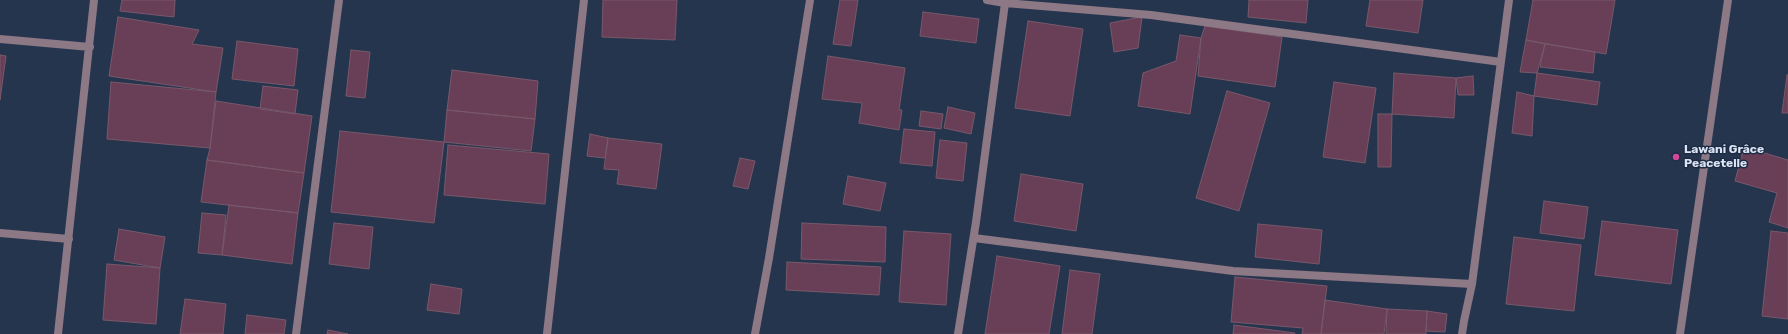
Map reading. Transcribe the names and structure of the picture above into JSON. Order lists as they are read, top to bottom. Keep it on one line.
{"places":["Lawani Grâce Peacetelle"]}
